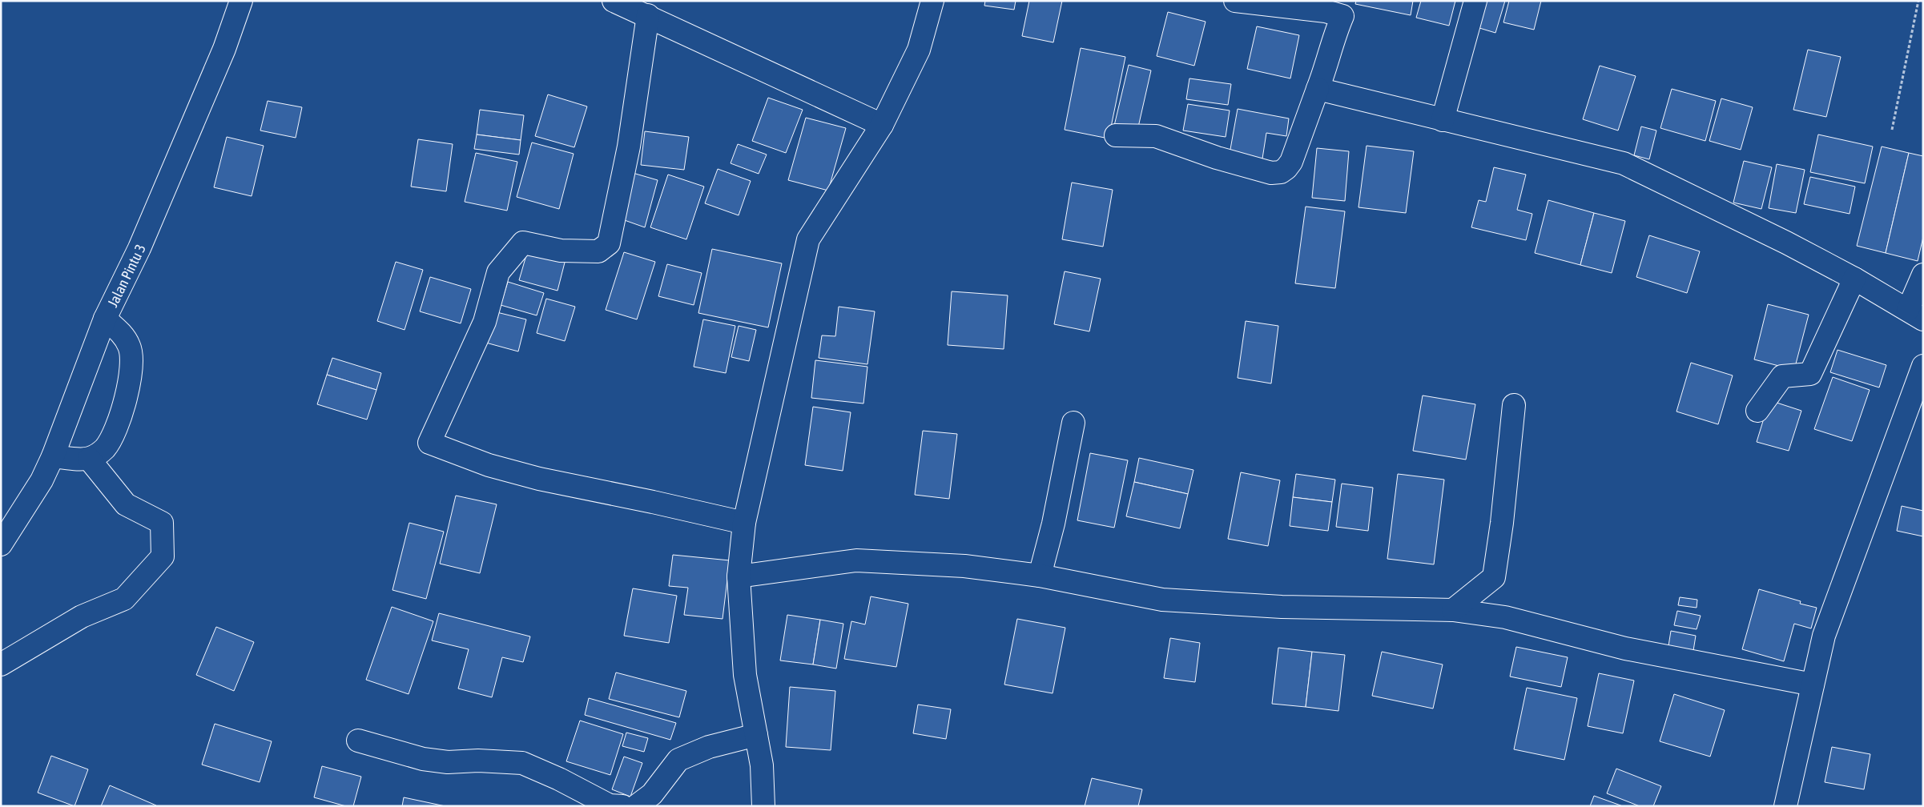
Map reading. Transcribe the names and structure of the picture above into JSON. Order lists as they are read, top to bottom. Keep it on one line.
{"streets":{"street":["Jalan Pintu 3"]}}
